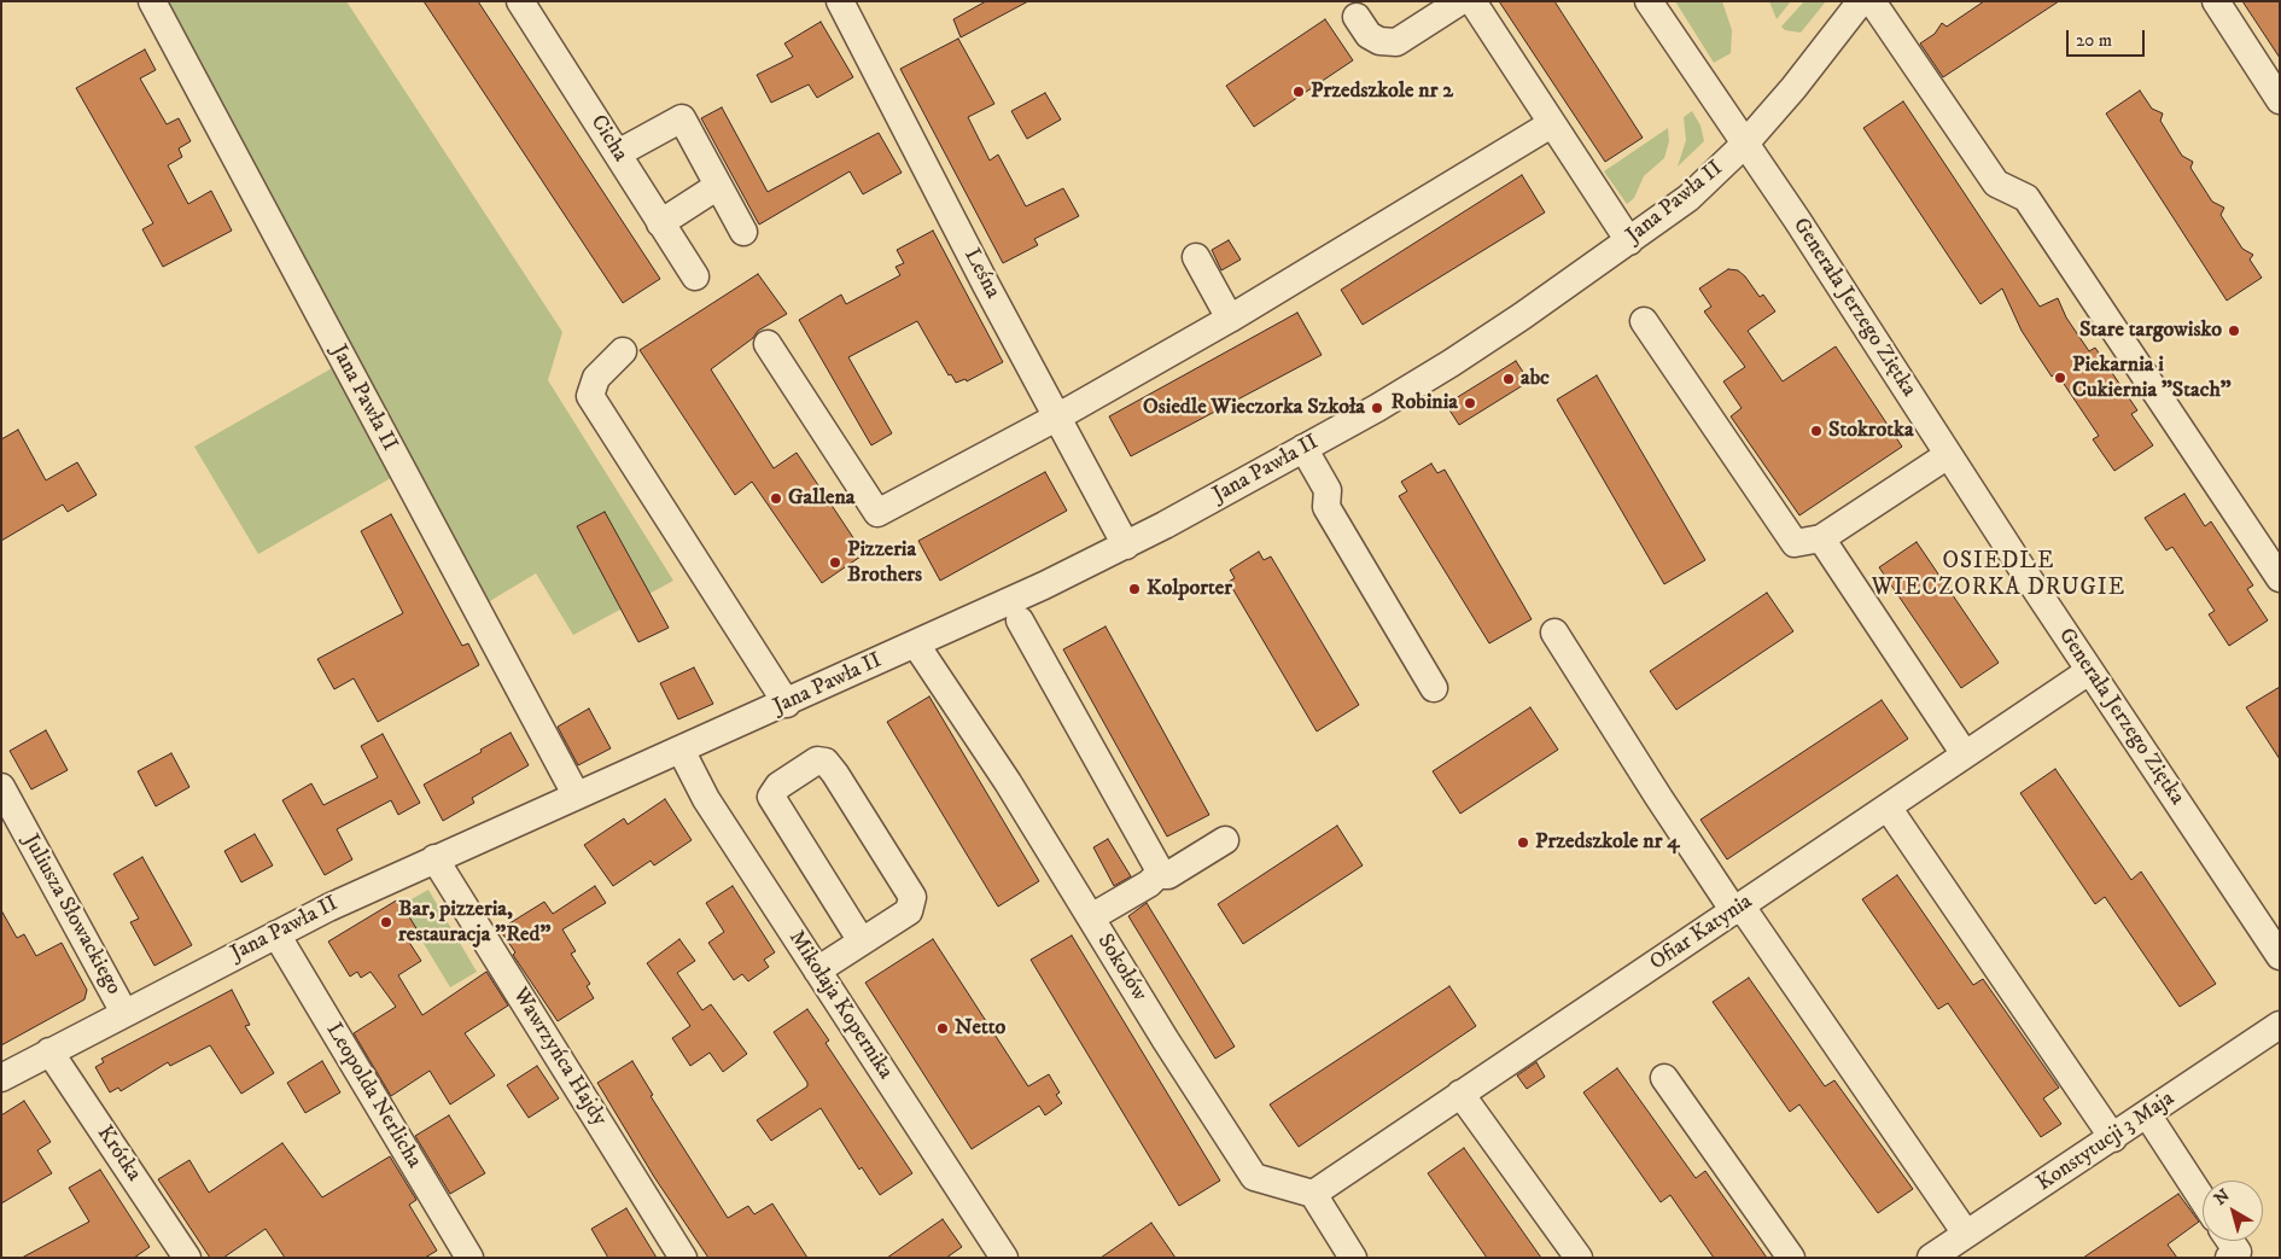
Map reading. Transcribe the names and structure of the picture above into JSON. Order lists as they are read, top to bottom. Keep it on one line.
{"streets":{"street":["Cicha","Jana Pawła II","Leśna","Generała Jerzego Ziętka","Juliusza Słowackiego","Ofiar Katynia","Sokołów","Mikołaja Kopernika","Wawrzyńca Hajdy","Leopolda Nerlicha","Konstytucji 3 Maja","Krótka"]},"crossings":[["Jana Pawła II","Leśna"],["Jana Pawła II","Generała Jerzego Ziętka"],["Jana Pawła II","Juliusza Słowackiego"],["Jana Pawła II","Sokołów"],["Jana Pawła II","Mikołaja Kopernika"],["Jana Pawła II","Wawrzyńca Hajdy"],["Jana Pawła II","Leopolda Nerlicha"],["Jana Pawła II","Krótka"],["Generała Jerzego Ziętka","Ofiar Katynia"],["Ofiar Katynia","Sokołów"]],"districts":["OSIEDLE WIECZORKA DRUGIE"],"places":["Przedszkole nr 2","Stare targowisko","Piekarnia i Cukiernia \"Stach\"","abc","Robinia","Osiedle Wieczorka Szkoła","Stokrotka","Gallena","Pizzeria Brothers","Kolporter","Przedszkole nr 4","Bar, pizzeria, restauracja \"Red\"","Netto"],"scale_bar":"20 m","north":"top left"}
